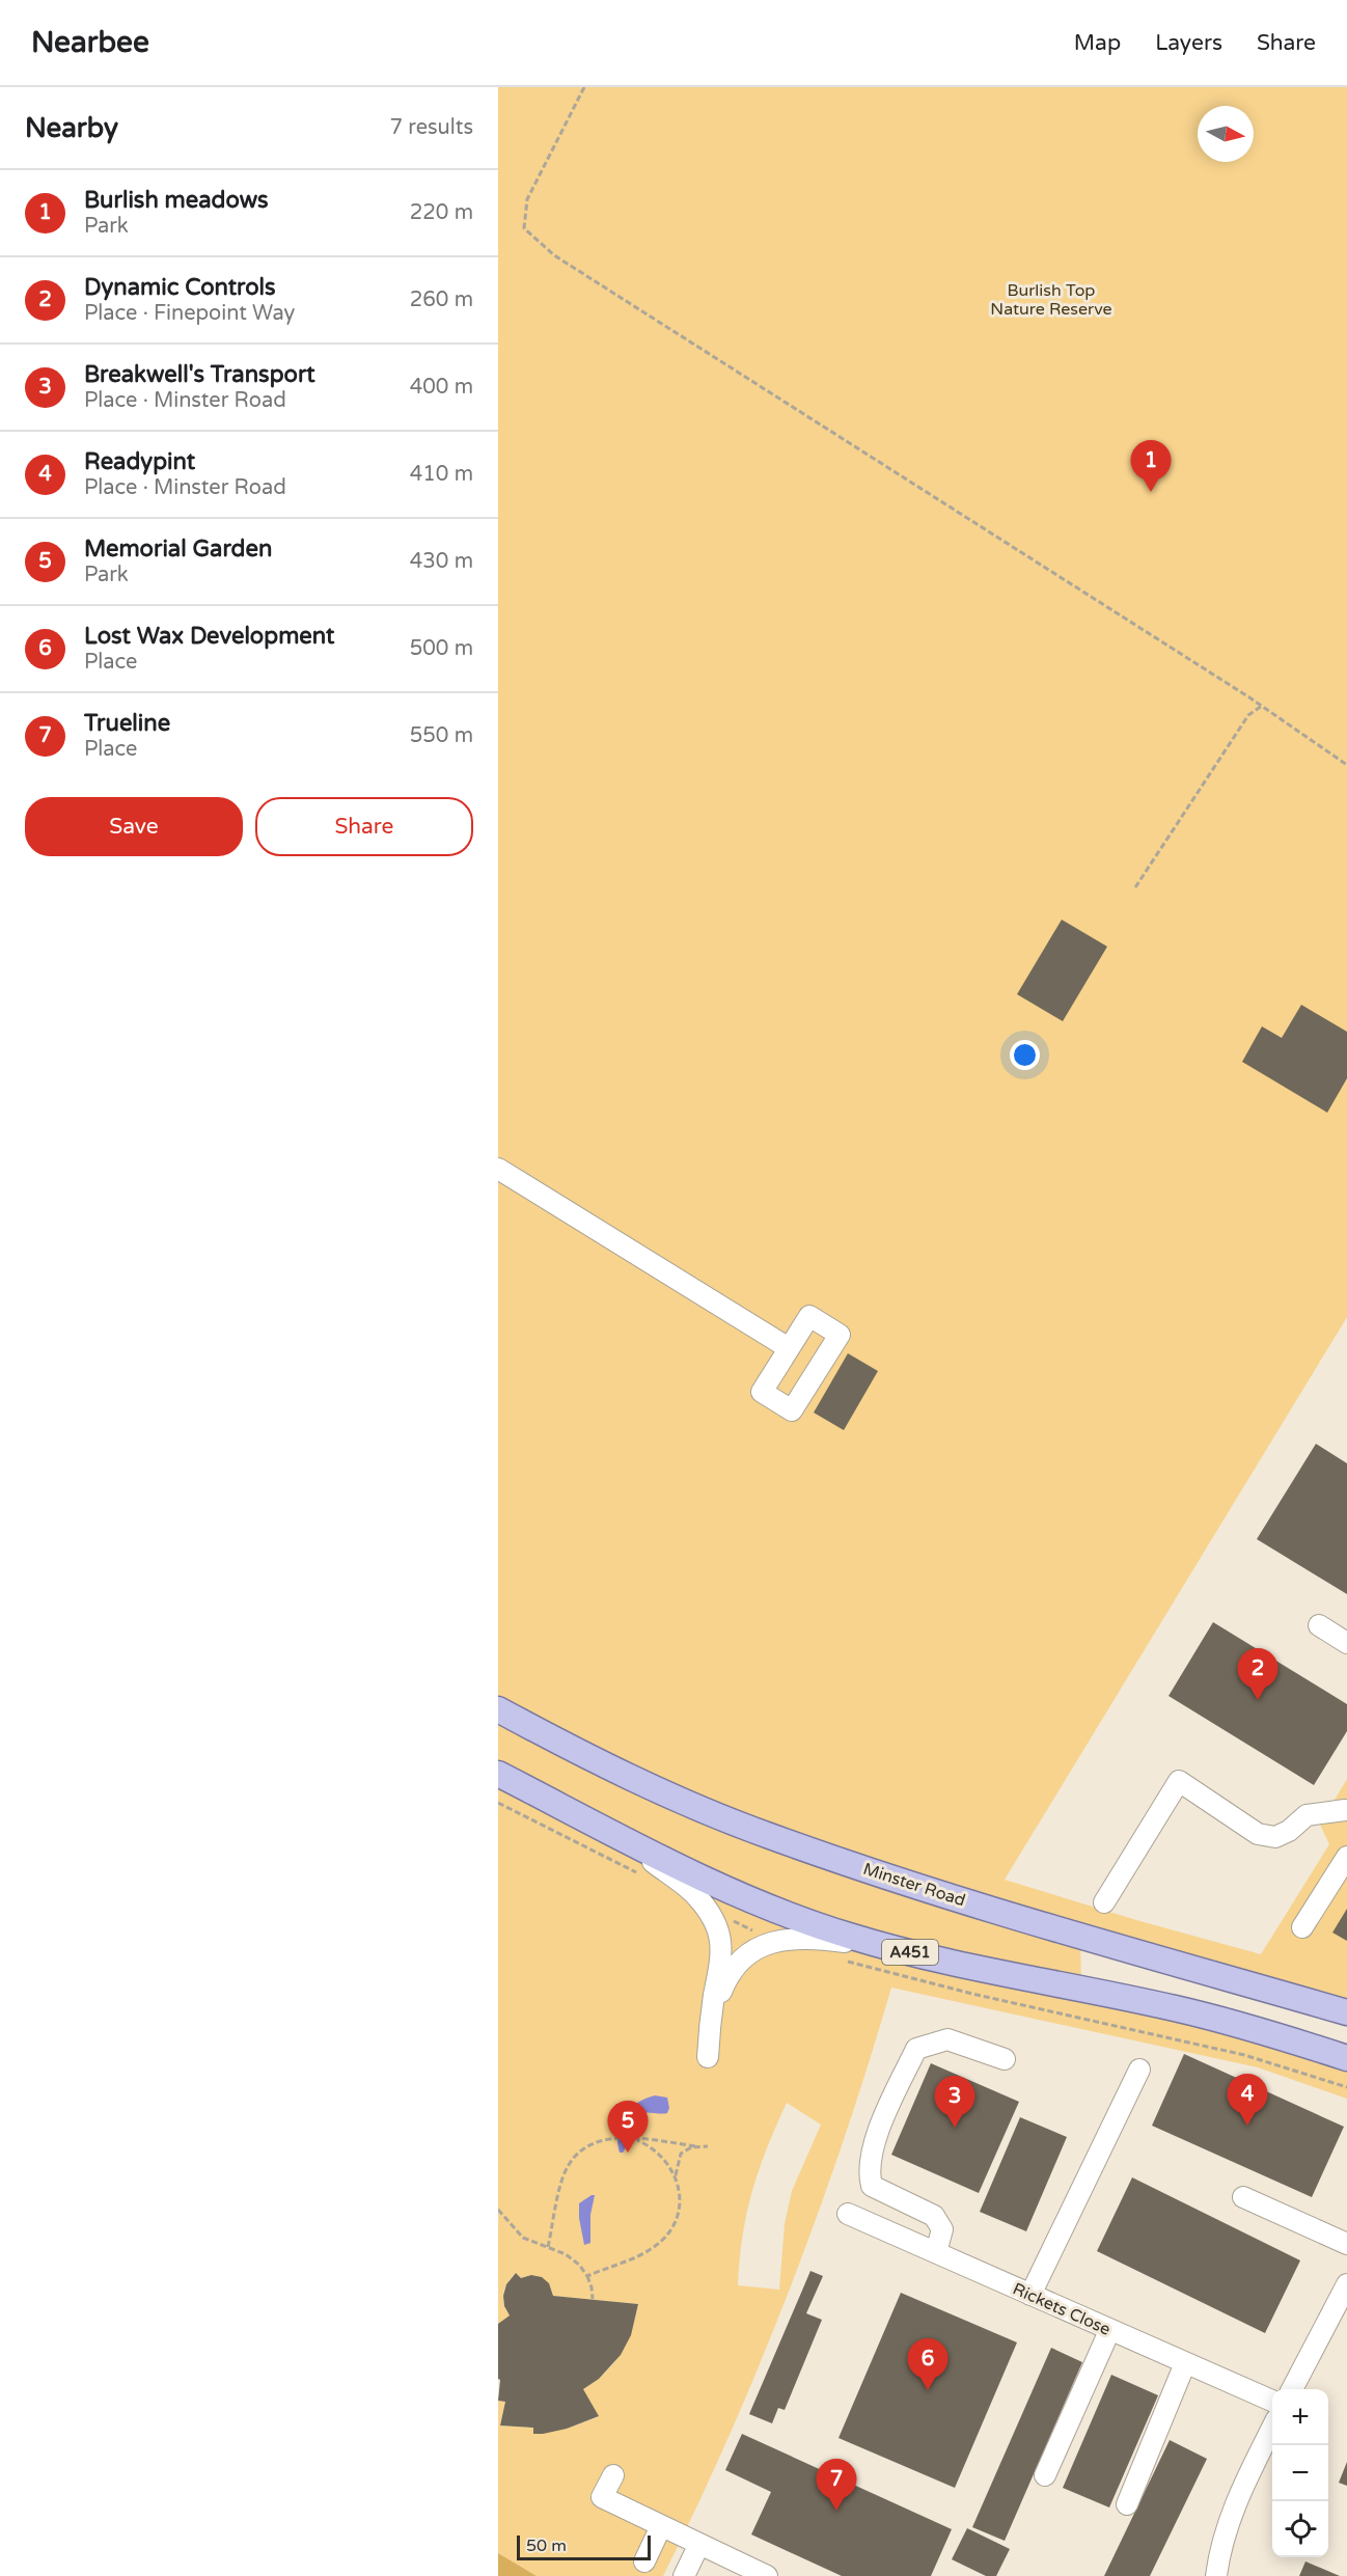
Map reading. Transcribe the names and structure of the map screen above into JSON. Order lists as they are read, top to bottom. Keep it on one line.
{"streets":{"main road":["Minster Road","A451"],"street":["Rickets Close"]},"parks":["Burlish Top Nature Reserve"],"scale_bar":"50 m","north":"right","page":{"header":"Nearbee","nav":["Map","Layers","Share"],"heading":["Nearby","7 results"],"list":[{"mark":"1","name":"Burlish meadows","note":"Park","value":"220 m"},{"mark":"2","name":"Dynamic Controls","note":"Place · Finepoint Way","value":"260 m"},{"mark":"3","name":"Breakwell's Transport","note":"Place · Minster Road","value":"400 m"},{"mark":"4","name":"Readypint","note":"Place · Minster Road","value":"410 m"},{"mark":"5","name":"Memorial Garden","note":"Park","value":"430 m"},{"mark":"6","name":"Lost Wax Development","note":"Place","value":"500 m"},{"mark":"7","name":"Trueline","note":"Place","value":"550 m"}],"pins":["1","2","4","3","5","6","7"],"buttons":["Save","Share"],"map_buttons":["+","−"],"scale":"50 m"}}
